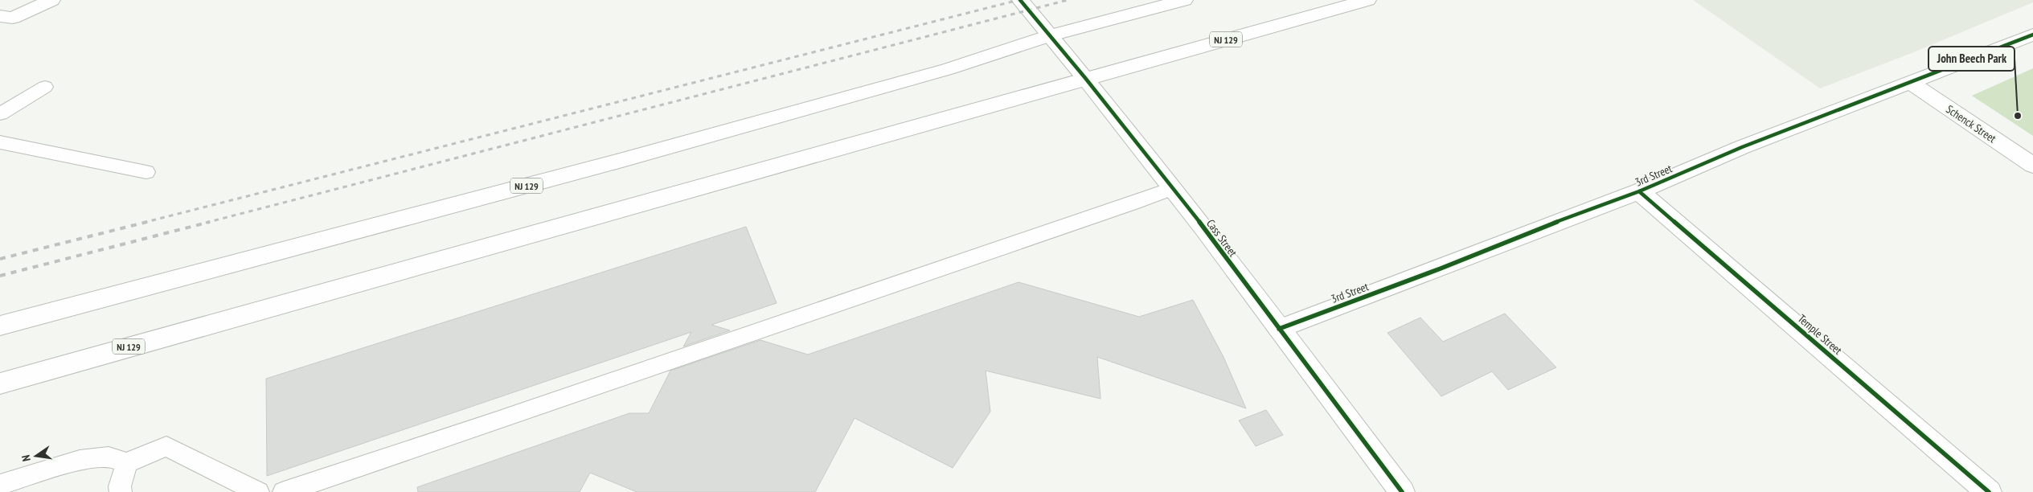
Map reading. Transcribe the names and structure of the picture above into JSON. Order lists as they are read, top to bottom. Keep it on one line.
{"streets":{"main road":["NJ 129","Schenck Street","3rd Street","Cass Street","Temple Street"]},"crossings":[["NJ 129","Cass Street"],["Schenck Street","3rd Street"],["3rd Street","Cass Street"],["3rd Street","Temple Street"]],"places":["John Beech Park"],"north":"left"}
